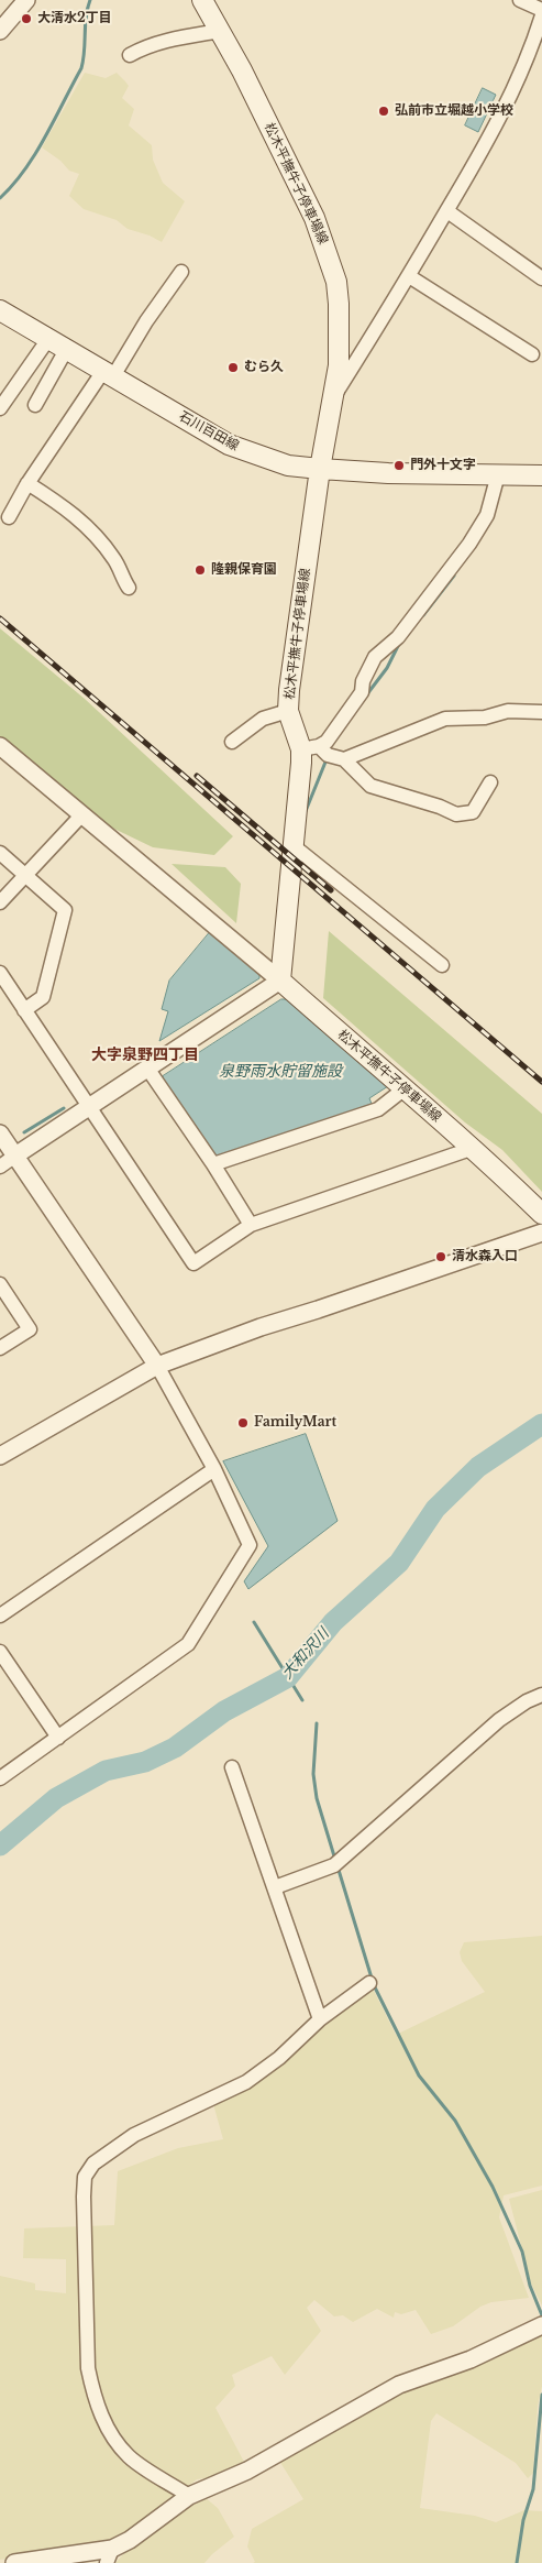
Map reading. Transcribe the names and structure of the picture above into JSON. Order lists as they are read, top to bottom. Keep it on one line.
{"streets":{"main road":["松木平撫牛子停車場線","石川百田線"]},"crossings":[["松木平撫牛子停車場線","石川百田線"]],"districts":["大字泉野四丁目"],"water":["泉野雨水貯留施設","大和沢川"],"places":["大清水2丁目","弘前市立堀越小学校","むら久","門外十文字","隆親保育園","清水森入口","FamilyMart"]}
